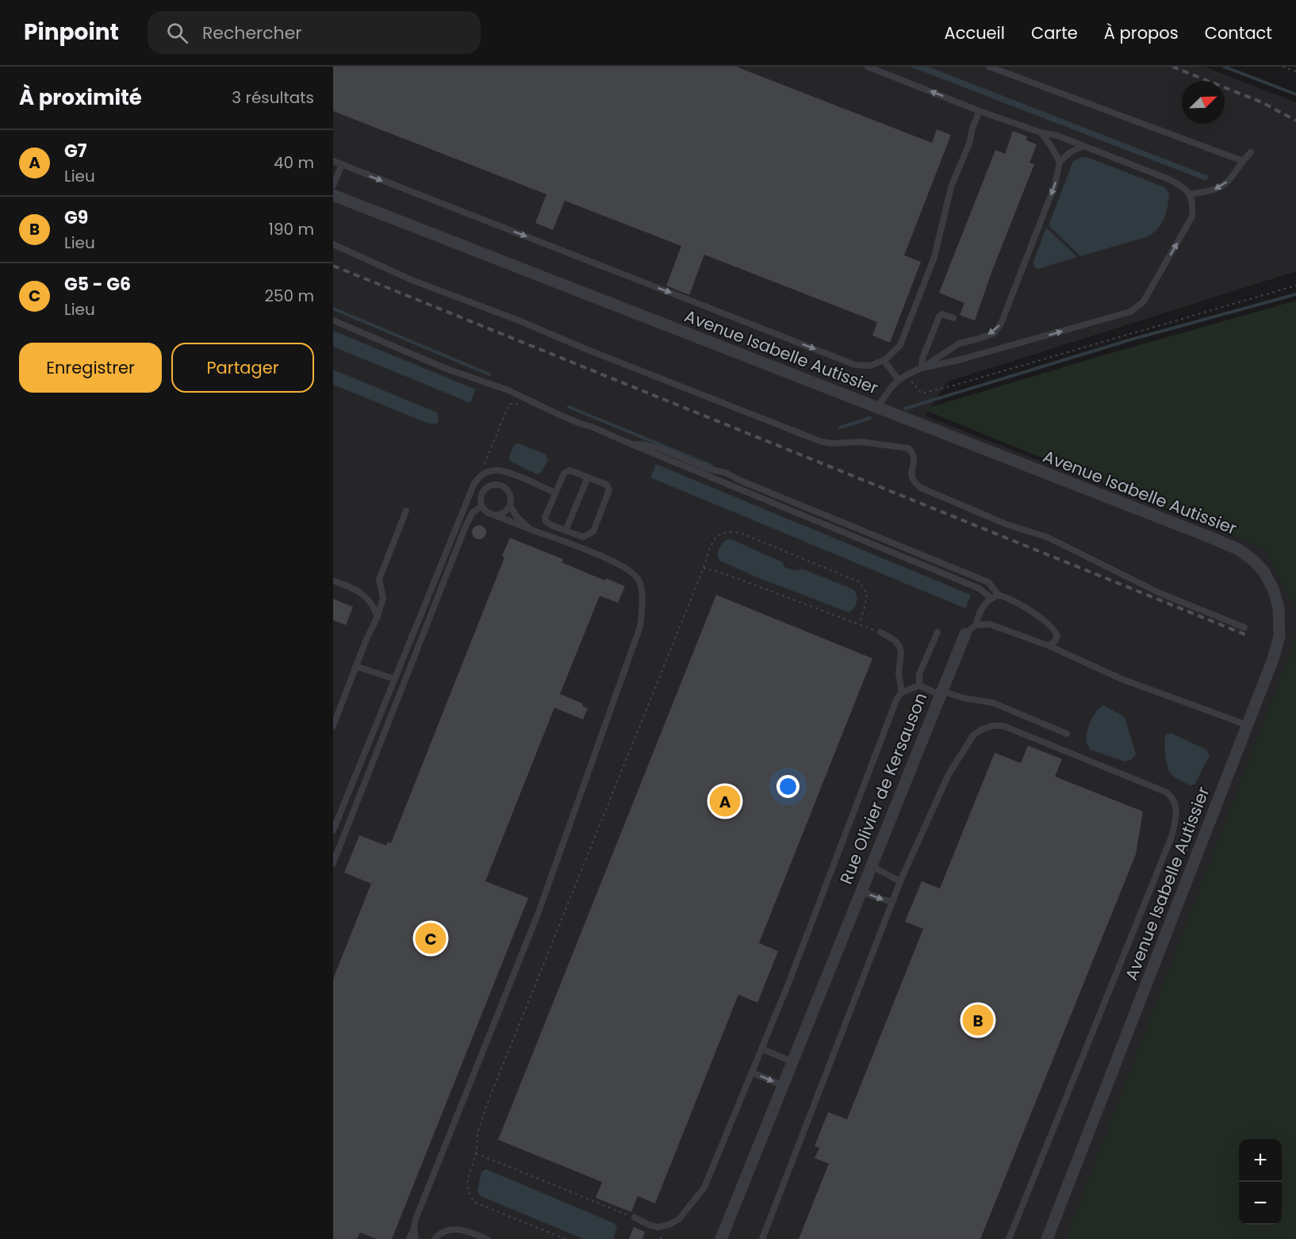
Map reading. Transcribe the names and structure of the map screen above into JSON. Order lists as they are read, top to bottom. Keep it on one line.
{"streets":{"street":["Avenue Isabelle Autissier","Rue Olivier de Kersauson"]},"north":"top right","page":{"header":"Pinpoint","search":"Rechercher","nav":["Accueil","Carte","À propos","Contact"],"heading":["À proximité","3 résultats"],"list":[{"mark":"A","name":"G7","note":"Lieu","value":"40 m"},{"mark":"B","name":"G9","note":"Lieu","value":"190 m"},{"mark":"C","name":"G5 - G6","note":"Lieu","value":"250 m"}],"buttons":["Enregistrer","Partager"],"pins":["A","C","B"],"map_buttons":["+","−"]}}
